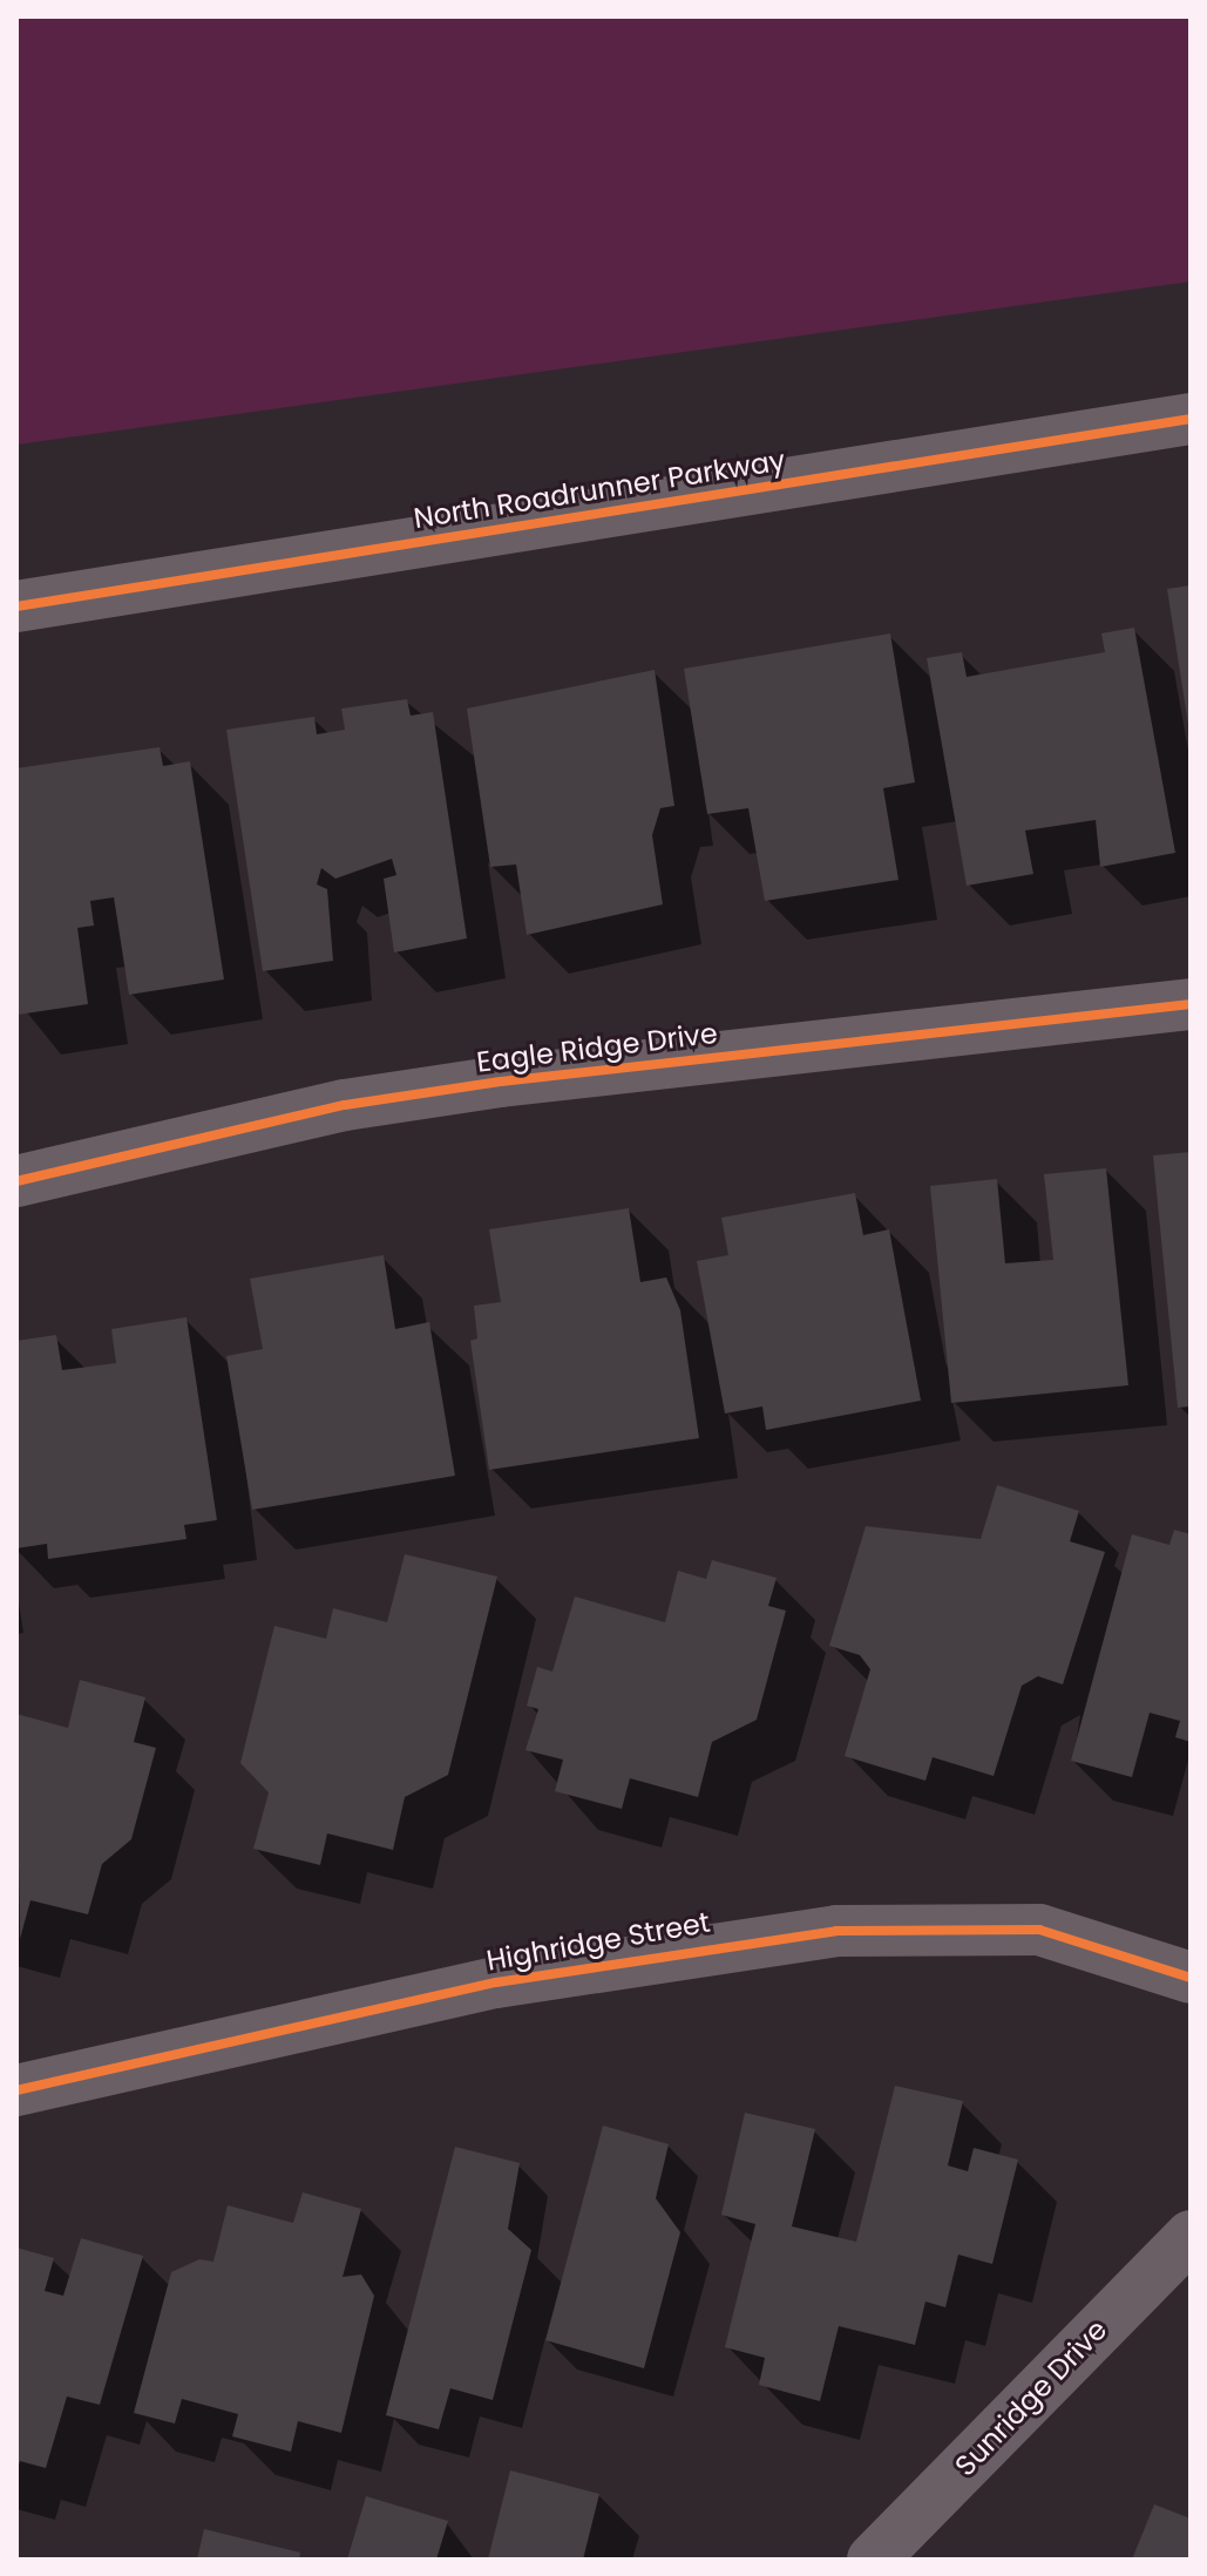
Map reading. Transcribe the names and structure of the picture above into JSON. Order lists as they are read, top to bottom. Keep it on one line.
{"streets":{"street":["North Roadrunner Parkway","Eagle Ridge Drive","Highridge Street","Sunridge Drive"]}}
